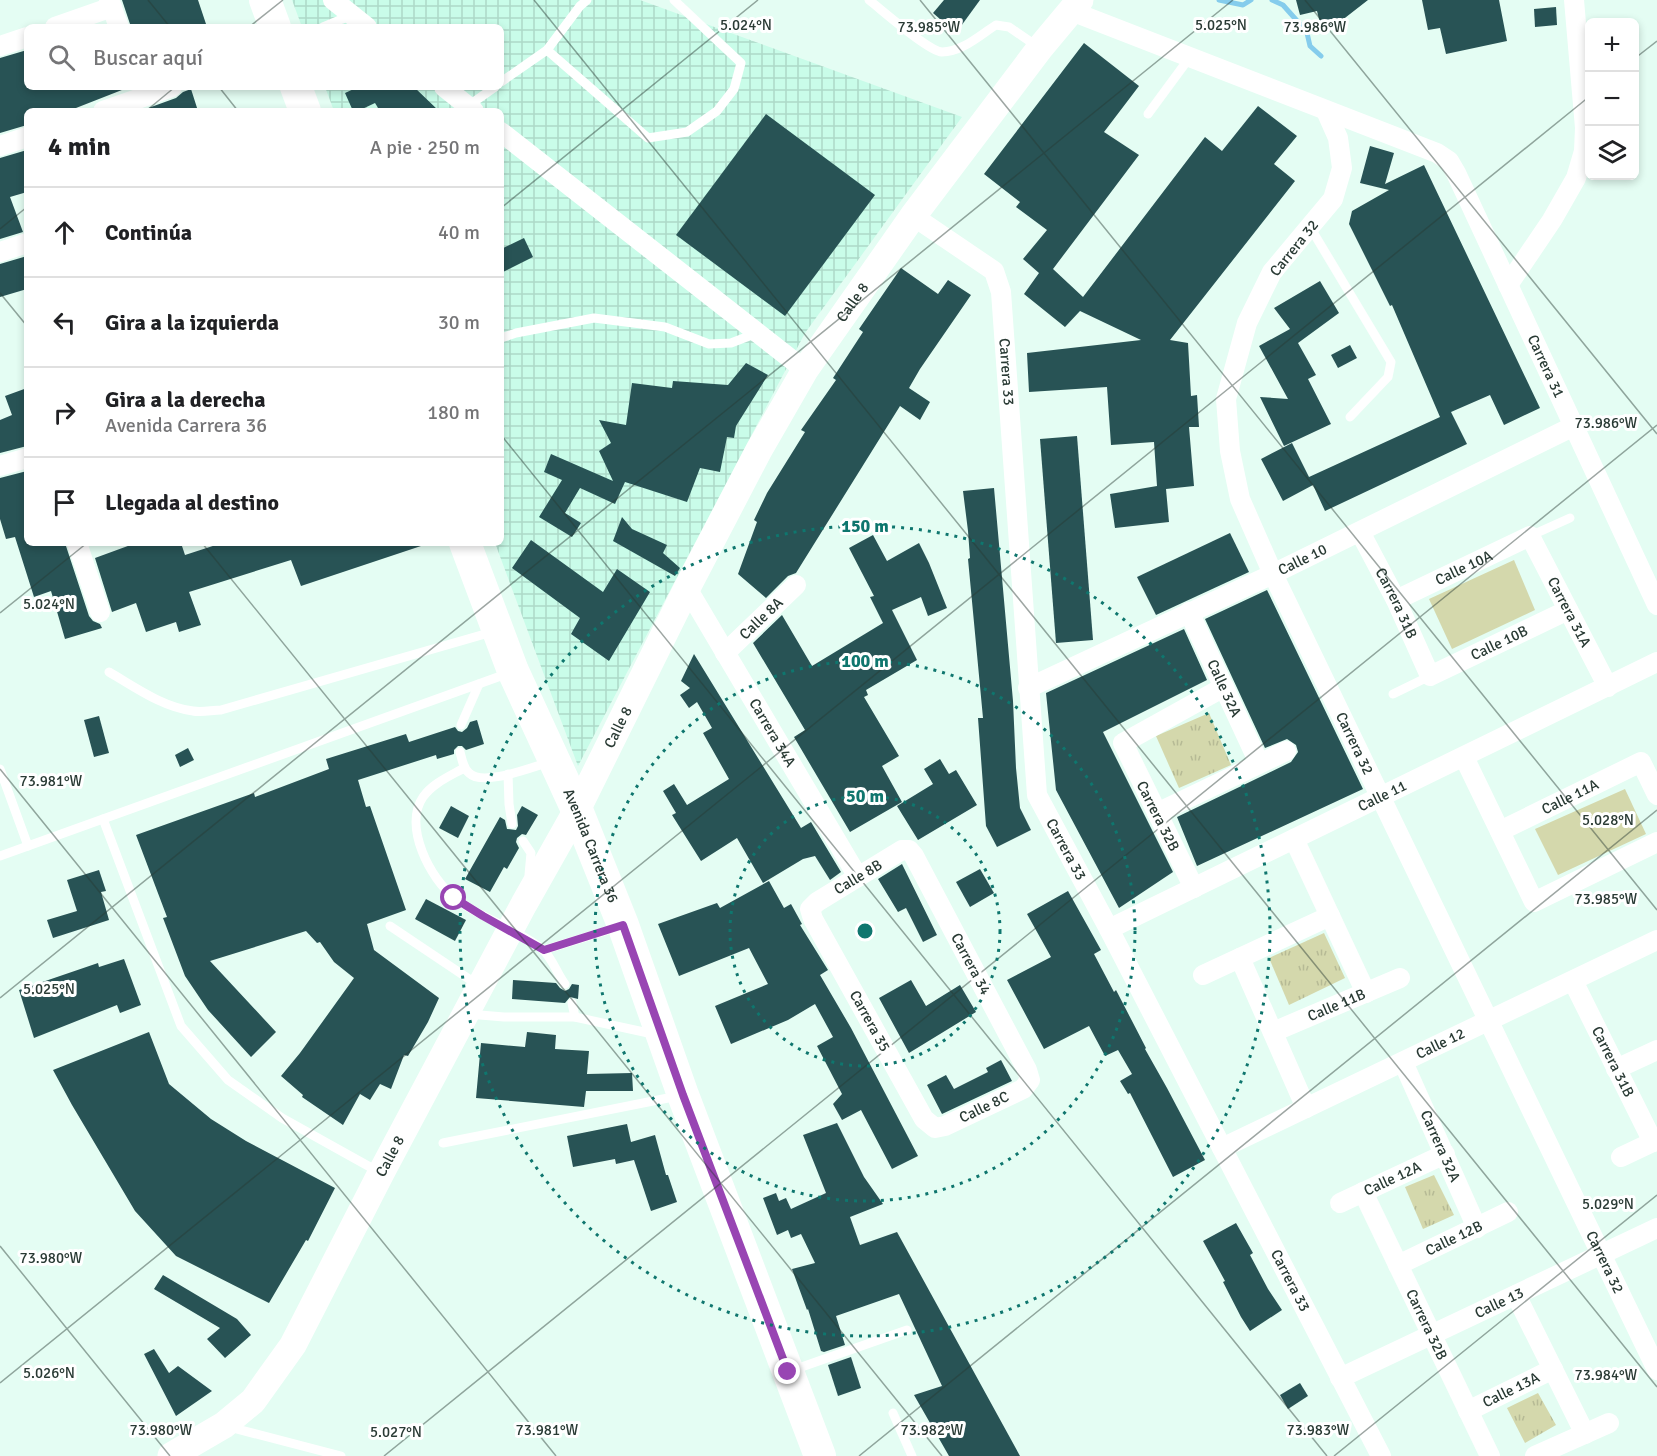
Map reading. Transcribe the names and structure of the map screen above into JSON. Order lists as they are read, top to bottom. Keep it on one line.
{"streets":{"main road":["Calle 8","Avenida Carrera 36"],"street":["Carrera 32","Carrera 31","Carrera 33","Calle 10","Calle 10A","Carrera 31B","Carrera 31A","Calle 8A","Calle 10B","Calle 32A","Carrera 34A","Calle 11","Calle 11A","Carrera 32B","Calle 8B","Carrera 34","Calle 11B","Carrera 35","Calle 12","Calle 8C","Carrera 32A","Calle 12A","Calle 12B","Calle 13","Calle 13A"]},"crossings":[["Carrera 32","Carrera 31"],["Carrera 32","Calle 10"],["Carrera 32","Calle 11"],["Carrera 32","Calle 12"],["Carrera 32","Calle 13"],["Calle 8","Carrera 33"],["Calle 8","Carrera 34A"],["Calle 8","Avenida Carrera 36"],["Carrera 31","Calle 10"],["Carrera 33","Calle 10"],["Carrera 33","Calle 11"],["Carrera 33","Calle 12"],["Carrera 33","Calle 13"],["Calle 10","Carrera 31B"],["Calle 10","Calle 32A"],["Calle 10A","Carrera 31B"],["Calle 10A","Carrera 31A"],["Carrera 31B","Calle 10B"],["Carrera 31B","Calle 12"],["Carrera 31A","Calle 10B"],["Carrera 31A","Calle 11"],["Calle 8A","Carrera 34A"],["Calle 32A","Carrera 32B"],["Carrera 34A","Calle 8B"],["Calle 11","Carrera 32B"],["Carrera 32B","Calle 12A"],["Carrera 32B","Calle 12B"],["Carrera 32B","Calle 13"],["Carrera 32B","Calle 13A"],["Calle 8B","Carrera 34"],["Calle 8B","Carrera 35"],["Carrera 34","Calle 8C"],["Carrera 35","Calle 8C"],["Calle 12","Carrera 32A"],["Carrera 32A","Calle 12A"],["Carrera 32A","Calle 12B"]],"page":{"map_buttons":["+","−"],"search":"Buscar aquí","heading":["4 min","A pie · 250 m"],"list":[["Continúa","40 m"],["Gira a la izquierda","30 m"],["Gira a la derecha","Avenida Carrera 36","180 m"],"Llegada al destino"]},"coordinates":["5.024°N","5.025°N","73.985°W","73.986°W","73.981°W","5.028°N","5.029°N","73.980°W","5.026°N","73.984°W","73.982°W","73.983°W","5.027°N"],"rings":["150 m","100 m","50 m"]}
